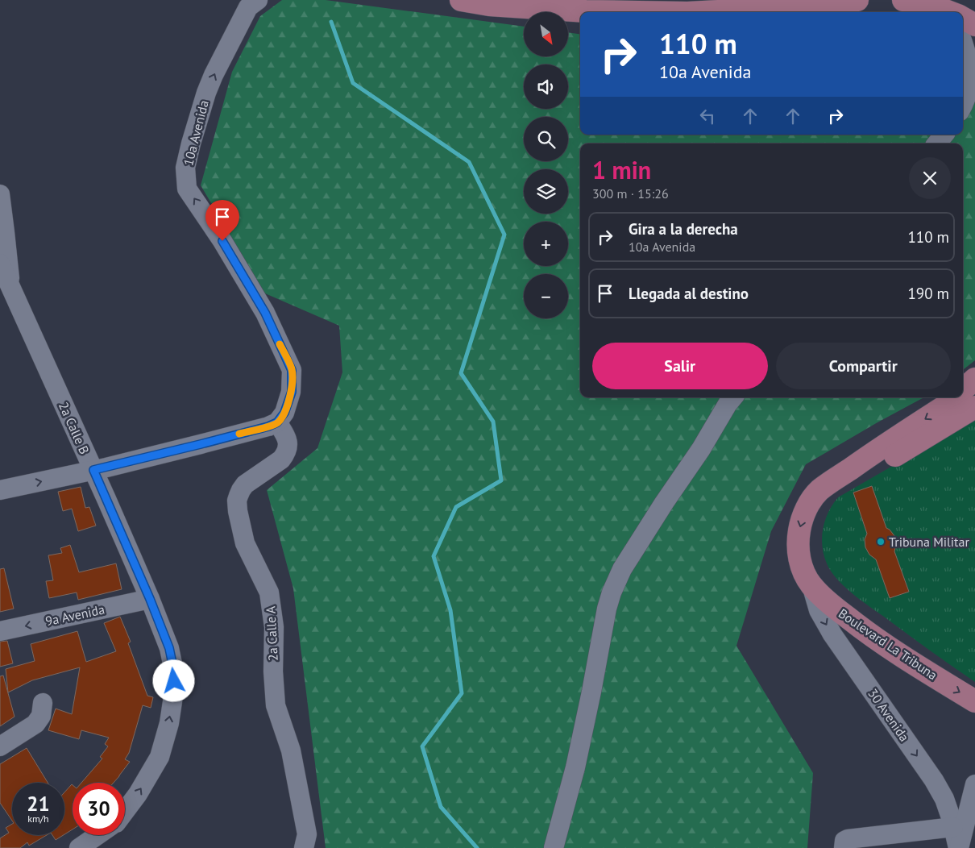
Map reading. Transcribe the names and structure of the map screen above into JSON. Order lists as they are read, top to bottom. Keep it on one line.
{"streets":{"main road":["Boulevard La Tribuna"],"street":["10a Avenida","2a Calle B","9a Avenida","2a Calle A","30 Avenida"]},"crossings":[["10a Avenida","2a Calle A"],["2a Calle B","9a Avenida"],["Boulevard La Tribuna","30 Avenida"]],"one_way":["10a Avenida","2a Calle B","Boulevard La Tribuna","30 Avenida"],"places":["Tribuna Militar"],"north":"bottom right","page":{"map_buttons":["+","−"],"turn":["110 m","10a Avenida"],"heading":["1 min","300 m · 15:26"],"list":[{"name":"Gira a la derecha","note":"10a Avenida","value":"110 m"},{"name":"Llegada al destino","value":"190 m"}],"buttons":["Salir","Compartir"],"speed":"21 km/h","limit":"30"}}
